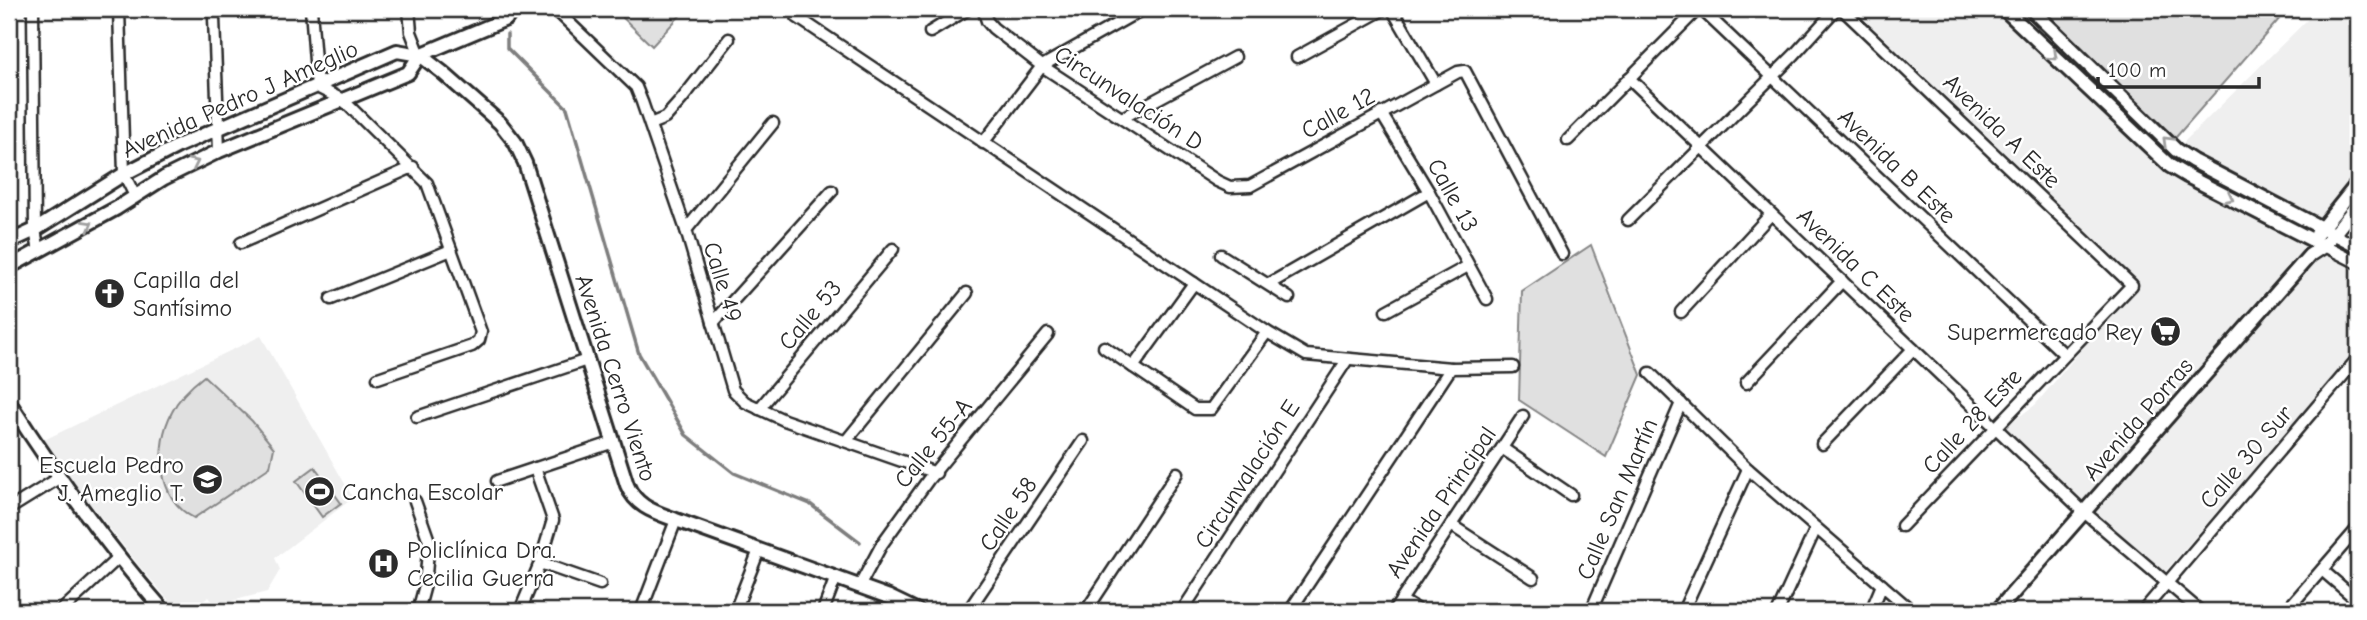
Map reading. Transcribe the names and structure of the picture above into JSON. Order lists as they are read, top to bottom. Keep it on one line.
{"streets":{"street":["Circunvalación D","Avenida Pedro J Ameglio","Calle 12","Avenida A Este","Avenida B Este","Calle 13","Avenida C Este","Calle 49","Calle 53","Avenida Cerro Viento","Avenida Porras","Calle 28 Este","Calle 55-A","Calle 30 Sur","Circunvalación E","Calle San Martín","Avenida Principal","Calle 58"]},"crossings":[["Circunvalación D","Calle 12"],["Avenida Pedro J Ameglio","Avenida Cerro Viento"],["Calle 12","Calle 13"],["Avenida A Este","Calle 28 Este"],["Avenida B Este","Calle 28 Este"],["Avenida C Este","Avenida Porras"],["Avenida C Este","Calle 28 Este"],["Avenida C Este","Calle 30 Sur"],["Calle 49","Calle 53"],["Calle 49","Calle 55-A"],["Avenida Cerro Viento","Calle 55-A"]],"places":{"church":["Capilla del Santísimo"],"supermarket":["Supermercado Rey"],"school or university":["Escuela Pedro J. Ameglio T."],"sports":["Cancha Escolar"],"hospital":["Policlínica Dra. Cecilia Guerra"]},"scale_bar":"100 m"}
